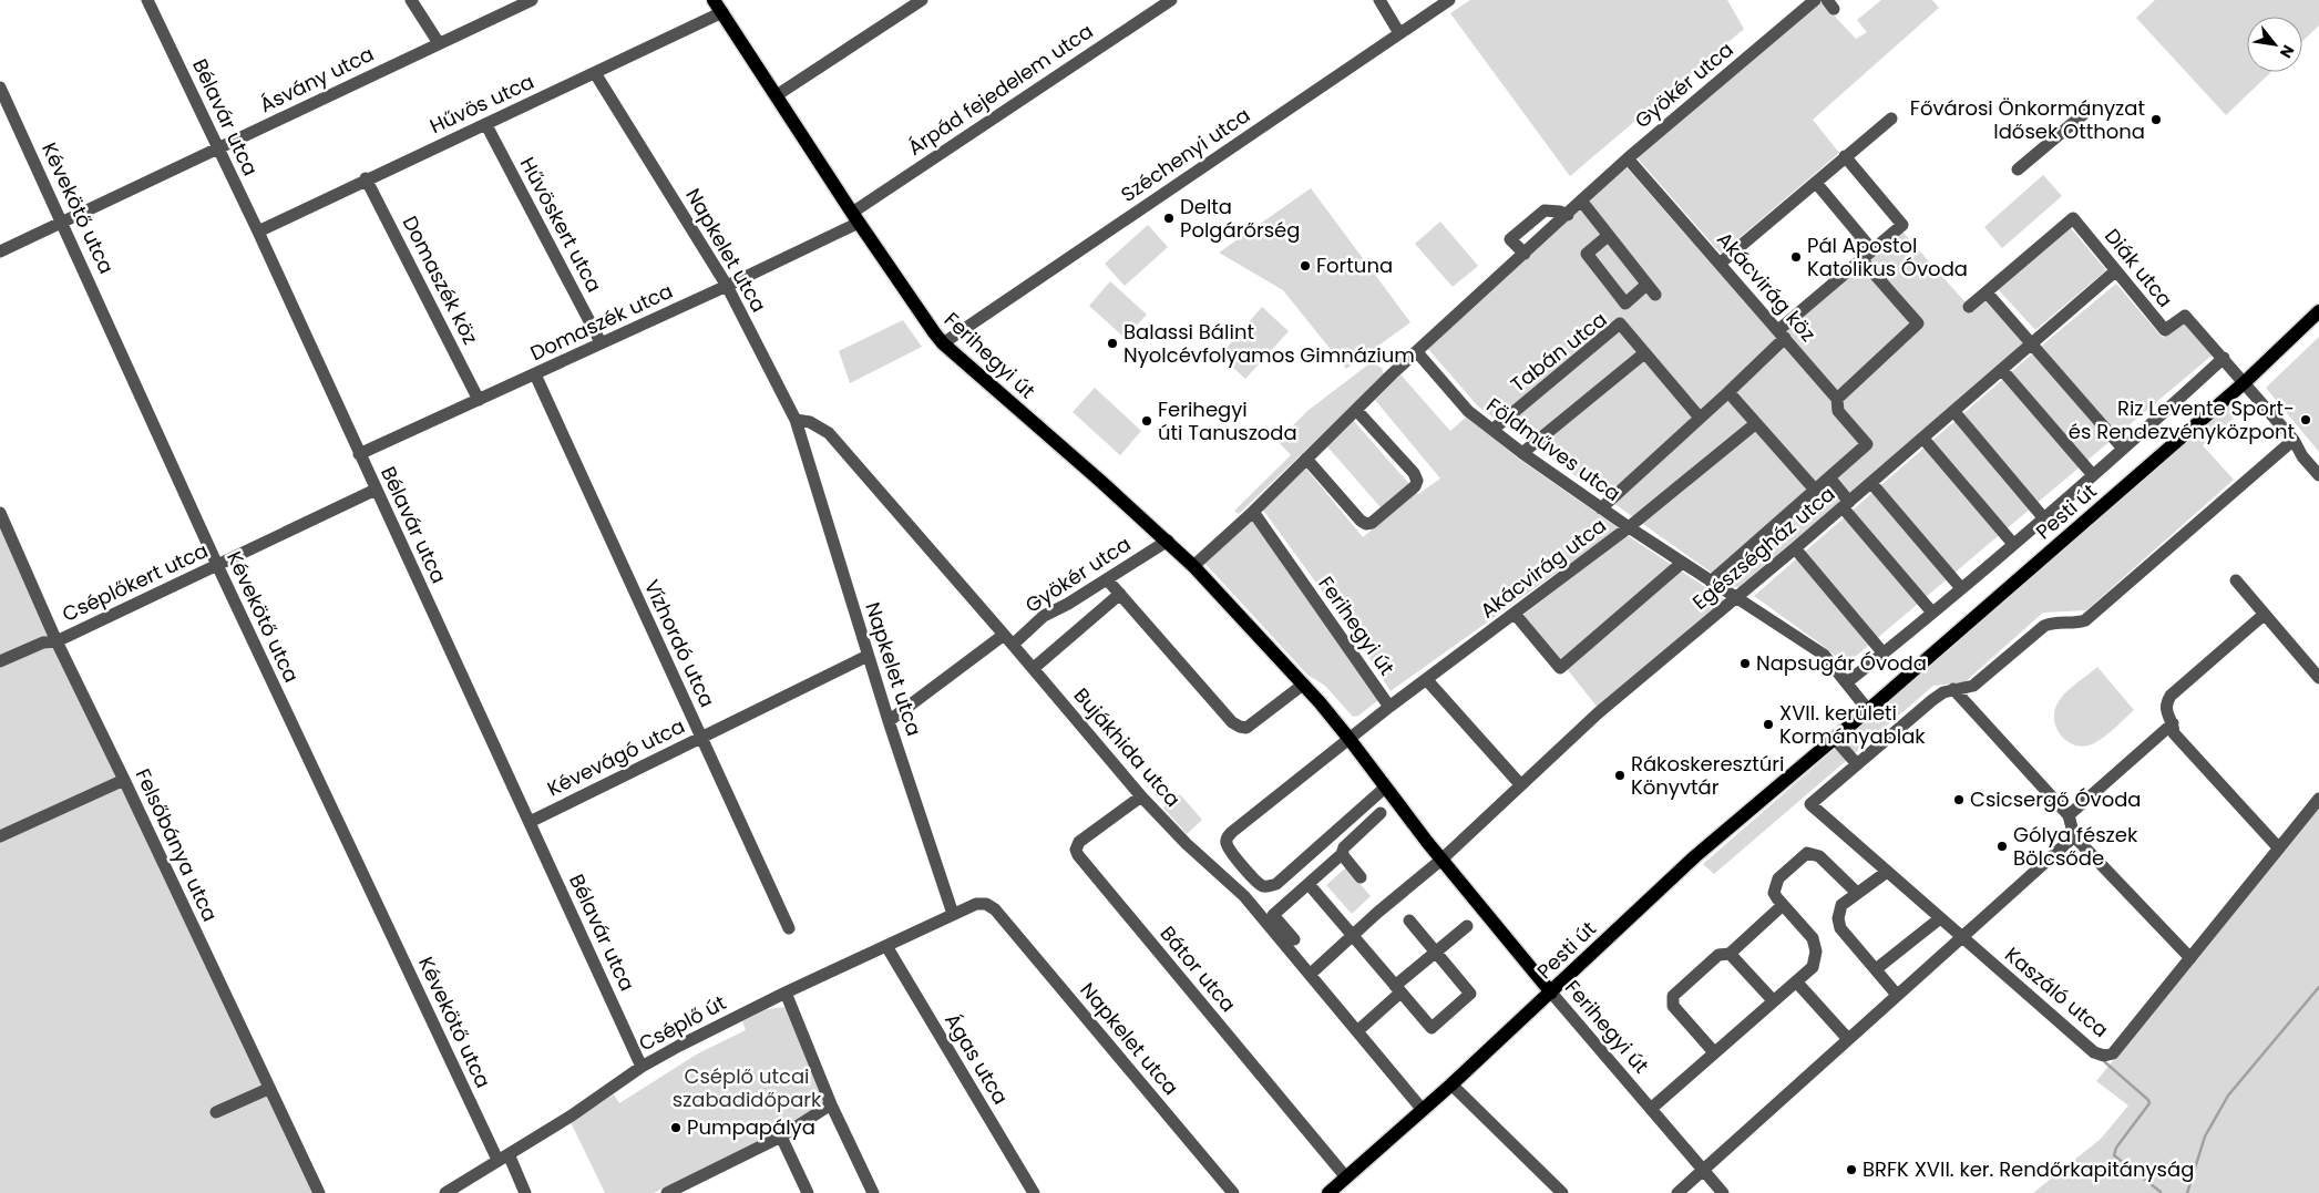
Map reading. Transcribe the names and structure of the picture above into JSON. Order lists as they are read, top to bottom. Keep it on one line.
{"streets":{"main road":["Ferihegyi út","Pesti út"],"street":["Ásvány utca","Gyökér utca","Árpád fejedelem utca","Hűvös utca","Bélavár utca","Széchenyi utca","Kévekötő utca","Hűvöskert utca","Napkelet utca","Diák utca","Domaszék köz","Akácvirág köz","Domaszék utca","Tabán utca","Földműves utca","Egészségház utca","Akácvirág utca","Cséplőkert utca","Vízhordó utca","Bujákhida utca","Kévevágó utca","Felsőbánya utca","Bátor utca","Kaszáló utca","Cséplő út","Ágas utca"]},"crossings":[["Ásvány utca","Bélavár utca"],["Ásvány utca","Kévekötő utca"],["Gyökér utca","Akácvirág köz"],["Gyökér utca","Ferihegyi út"],["Gyökér utca","Földműves utca"],["Gyökér utca","Bujákhida utca"],["Árpád fejedelem utca","Domaszék utca"],["Árpád fejedelem utca","Ferihegyi út"],["Hűvös utca","Bélavár utca"],["Hűvös utca","Hűvöskert utca"],["Hűvös utca","Napkelet utca"],["Hűvös utca","Domaszék köz"],["Hűvös utca","Ferihegyi út"],["Bélavár utca","Domaszék utca"],["Bélavár utca","Cséplőkert utca"],["Bélavár utca","Kévevágó utca"],["Bélavár utca","Cséplő út"],["Széchenyi utca","Ferihegyi út"],["Kévekötő utca","Cséplőkert utca"],["Kévekötő utca","Cséplő út"],["Hűvöskert utca","Domaszék utca"],["Napkelet utca","Domaszék utca"],["Napkelet utca","Bujákhida utca"],["Napkelet utca","Kévevágó utca"],["Napkelet utca","Cséplő út"],["Diák utca","Pesti út"],["Diák utca","Egészségház utca"],["Domaszék köz","Domaszék utca"],["Akácvirág köz","Egészségház utca"],["Akácvirág köz","Akácvirág utca"],["Domaszék utca","Ferihegyi út"],["Domaszék utca","Vízhordó utca"],["Tabán utca","Földműves utca"],["Tabán utca","Akácvirág utca"],["Ferihegyi út","Pesti út"],["Ferihegyi út","Egészségház utca"],["Ferihegyi út","Akácvirág utca"],["Földműves utca","Pesti út"],["Földműves utca","Egészségház utca"],["Földműves utca","Akácvirág utca"],["Pesti út","Egészségház utca"],["Pesti út","Bujákhida utca"],["Pesti út","Bátor utca"],["Cséplőkert utca","Felsőbánya utca"],["Vízhordó utca","Kévevágó utca"],["Bujákhida utca","Bátor utca"],["Cséplő út","Ágas utca"]],"parks":["Cséplő utcai szabadidőpark"],"places":["Fővárosi Önkormányzat Idősek Otthona","Delta Polgárőrség","Pál Apostol Katolikus Óvoda","Fortuna","Balassi Bálint Nyolcévfolyamos Gimnázium","Riz Levente Sport- és Rendezvényközpont","Ferihegyi úti Tanuszoda","Napsugár Óvoda","XVII. kerületi Kormányablak","Rákoskeresztúri Könyvtár","Csicsergő Óvoda","Gólya fészek Bölcsőde","Pumpapálya","BRFK XVII. ker. Rendőrkapitányság"],"north":"bottom right"}
